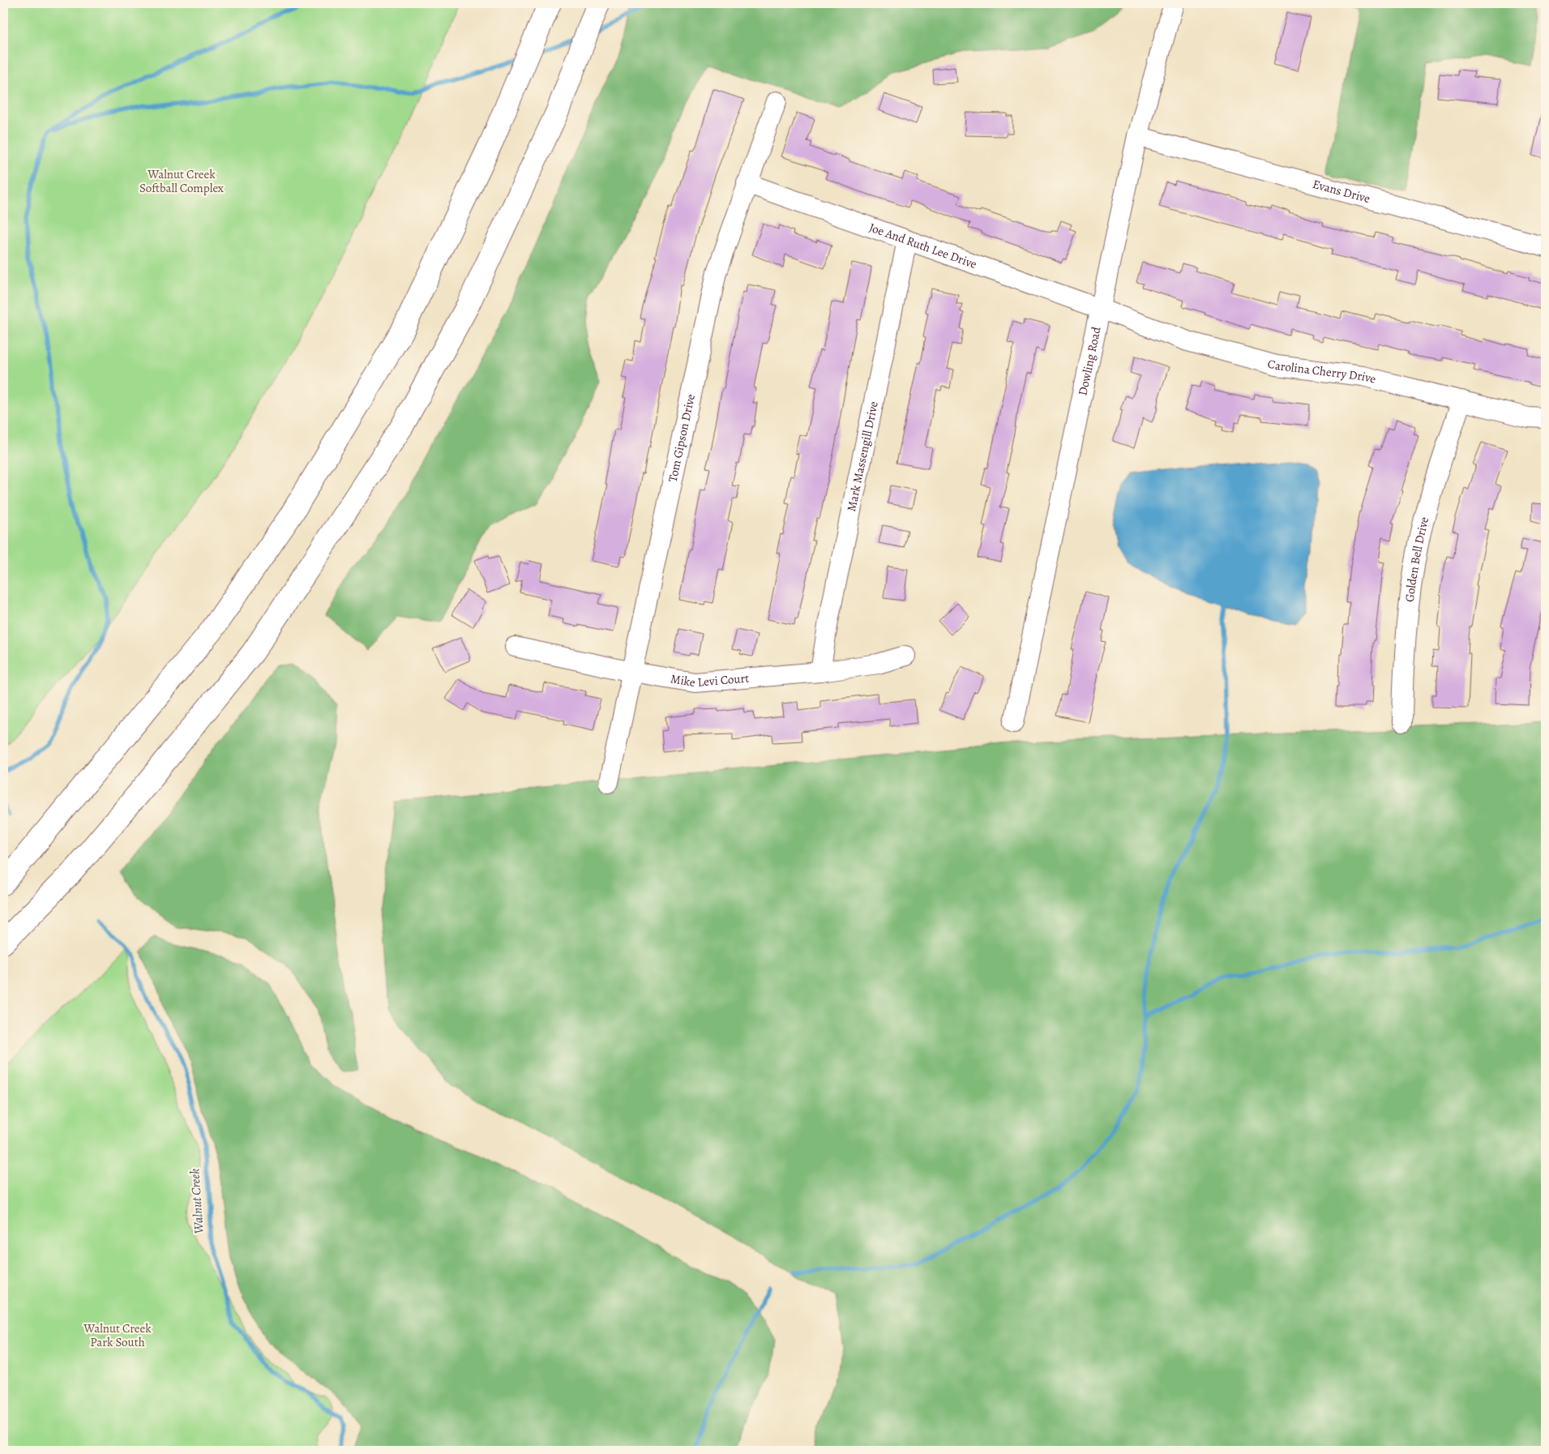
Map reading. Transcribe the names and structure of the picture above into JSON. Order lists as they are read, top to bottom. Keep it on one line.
{"streets":{"street":["Evans Drive","Joe And Ruth Lee Drive","Dowling Road","Carolina Cherry Drive","Tom Gipson Drive","Mark Massengill Drive","Golden Bell Drive","Mike Levi Court"]},"crossings":[["Evans Drive","Dowling Road"],["Joe And Ruth Lee Drive","Dowling Road"],["Joe And Ruth Lee Drive","Carolina Cherry Drive"],["Joe And Ruth Lee Drive","Tom Gipson Drive"],["Joe And Ruth Lee Drive","Mark Massengill Drive"],["Dowling Road","Carolina Cherry Drive"],["Carolina Cherry Drive","Golden Bell Drive"],["Tom Gipson Drive","Mike Levi Court"],["Mark Massengill Drive","Mike Levi Court"]],"water":["Walnut Creek"],"parks":["Walnut Creek Softball Complex","Walnut Creek Park South"]}
